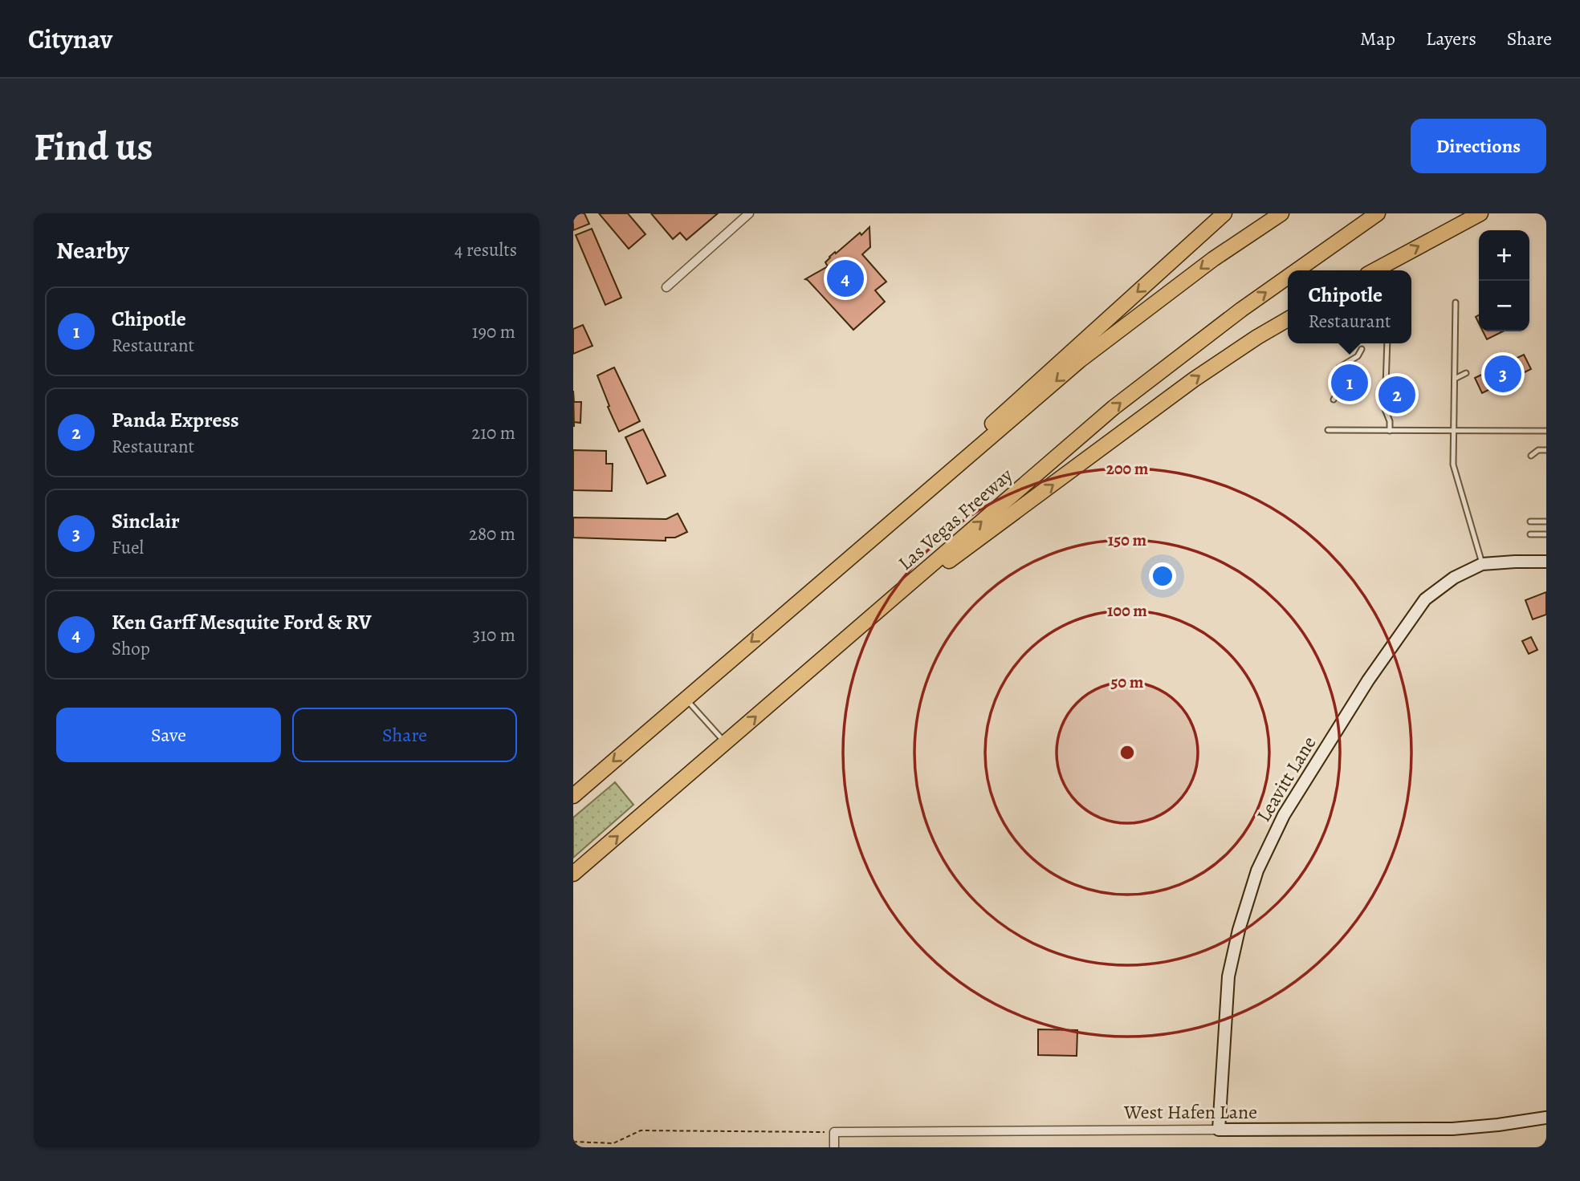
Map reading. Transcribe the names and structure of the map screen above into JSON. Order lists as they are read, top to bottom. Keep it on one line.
{"streets":{"highway":["Las Vegas Freeway"],"main road":["Leavitt Lane","West Hafen Lane"]},"crossings":[["Leavitt Lane","West Hafen Lane"]],"page":{"header":"Citynav","nav":["Map","Layers","Share"],"buttons":["Directions",["Save","Share"]],"title":"Find us","heading":["Nearby","4 results"],"map_buttons":["+","−"],"pins":["4","3","1","2"],"popup":["Chipotle","Restaurant"],"list":[{"mark":"1","name":"Chipotle","note":"Restaurant","value":"190 m"},{"mark":"2","name":"Panda Express","note":"Restaurant","value":"210 m"},{"mark":"3","name":"Sinclair","note":"Fuel","value":"280 m"},{"mark":"4","name":"Ken Garff Mesquite Ford & RV","note":"Shop","value":"310 m"}]},"rings":["200 m","150 m","100 m","50 m"]}
